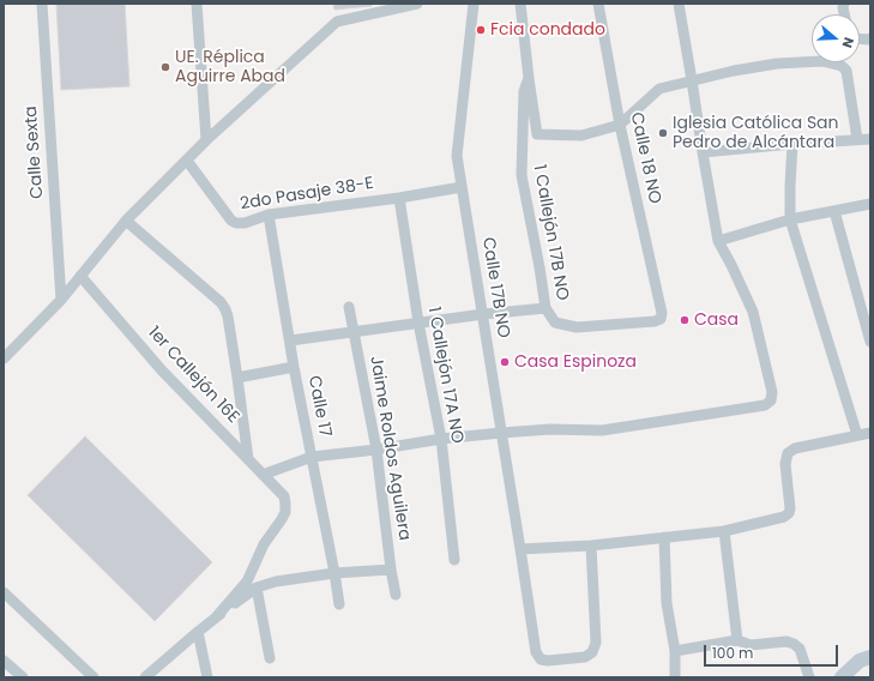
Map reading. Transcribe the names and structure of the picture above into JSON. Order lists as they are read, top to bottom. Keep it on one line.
{"streets":{"street":["Calle Sexta","Calle 18 NO","2do Pasaje 38-E","1 Callejón 17B NO","Calle 17B NO","1er Callejón 16E","1 Callejón 17A NO","Calle 17","Jaime Roldos Aguilera"]},"crossings":[["Calle 18 NO","1 Callejón 17B NO"],["2do Pasaje 38-E","Calle 17B NO"],["2do Pasaje 38-E","1 Callejón 17A NO"],["2do Pasaje 38-E","Calle 17"]],"places":["Fcia condado","UE. Réplica Aguirre Abad","Iglesia Católica San Pedro de Alcántara","Casa","Casa Espinoza"],"scale_bar":"100 m","north":"right"}
